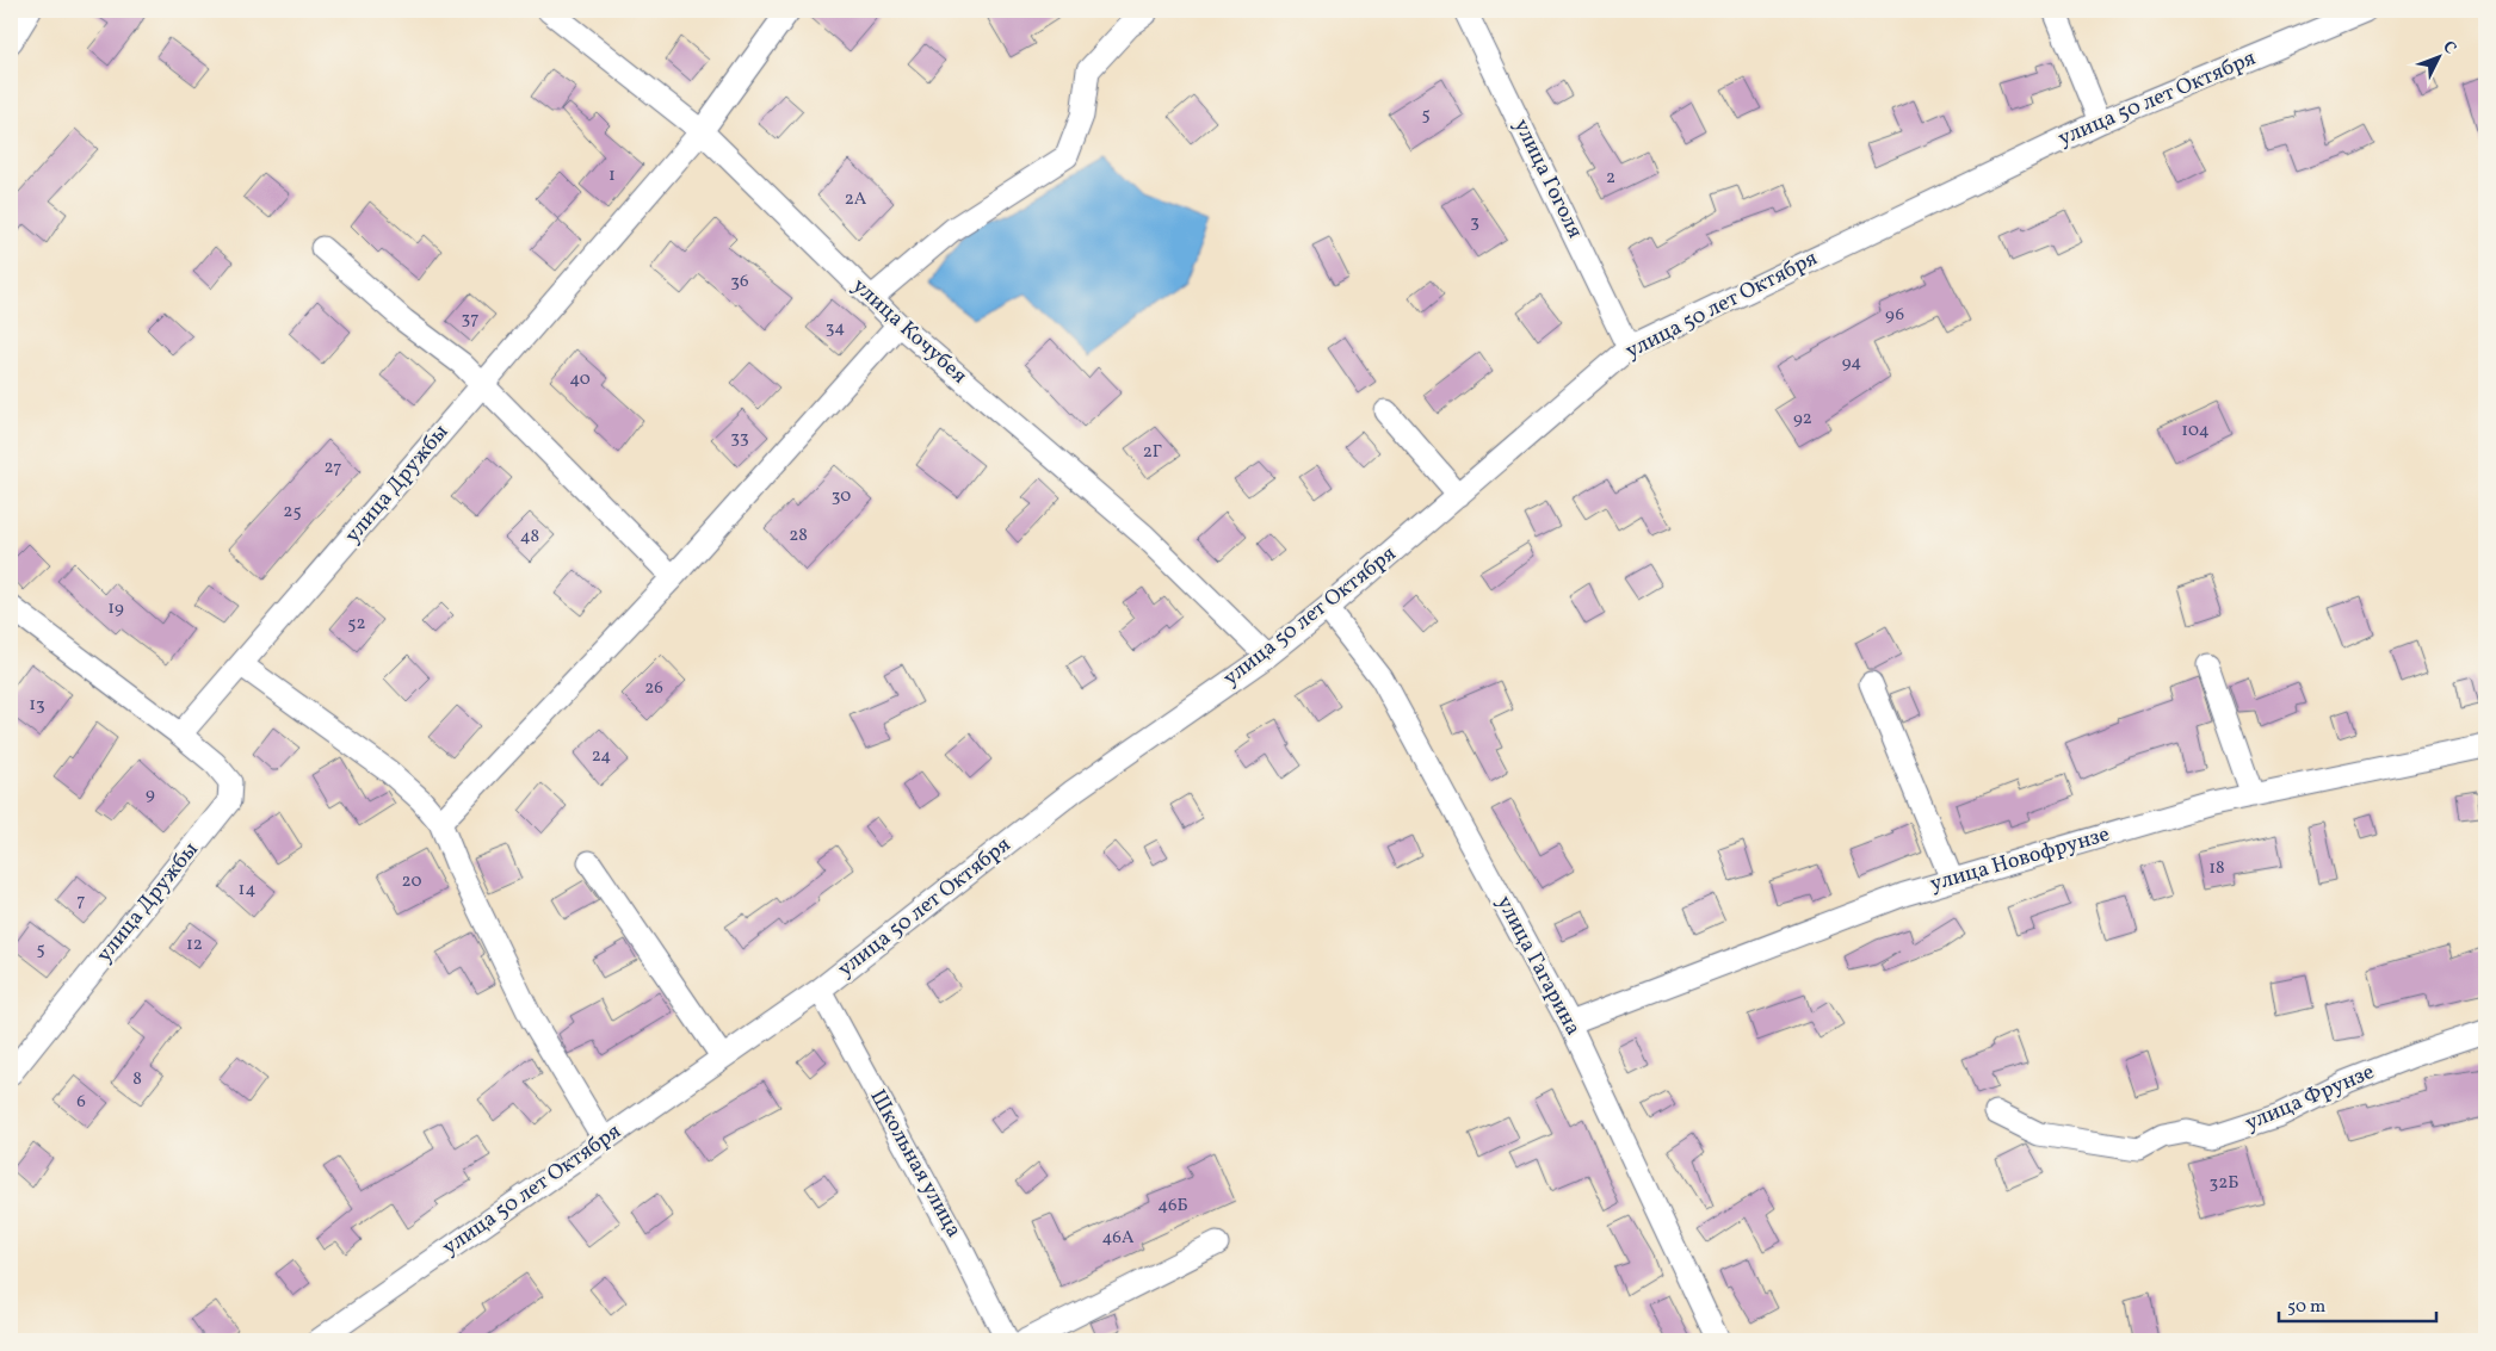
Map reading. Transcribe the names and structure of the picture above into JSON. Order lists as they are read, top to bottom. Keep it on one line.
{"streets":{"street":["улица 50 лет Октября","улица Гоголя","улица Кочубея","улица Дружбы","улица Новофрунзе","улица Гагарина","улица Фрунзе","Школьная улица"]},"crossings":[["улица 50 лет Октября","улица Гоголя"],["улица 50 лет Октября","улица Кочубея"],["улица 50 лет Октября","улица Гагарина"],["улица 50 лет Октября","Школьная улица"],["улица Кочубея","улица Дружбы"],["улица Новофрунзе","улица Гагарина"]],"house_numbers":["5","1","2","2А","3","36","96","37","34","94","40","92","104","33","2Г","27","30","25","28","48","19","52","26","13","24","9","18","20","14","7","12","5","8","6","32Б","46Б","46А"],"scale_bar":"50 m","north":"top right"}
